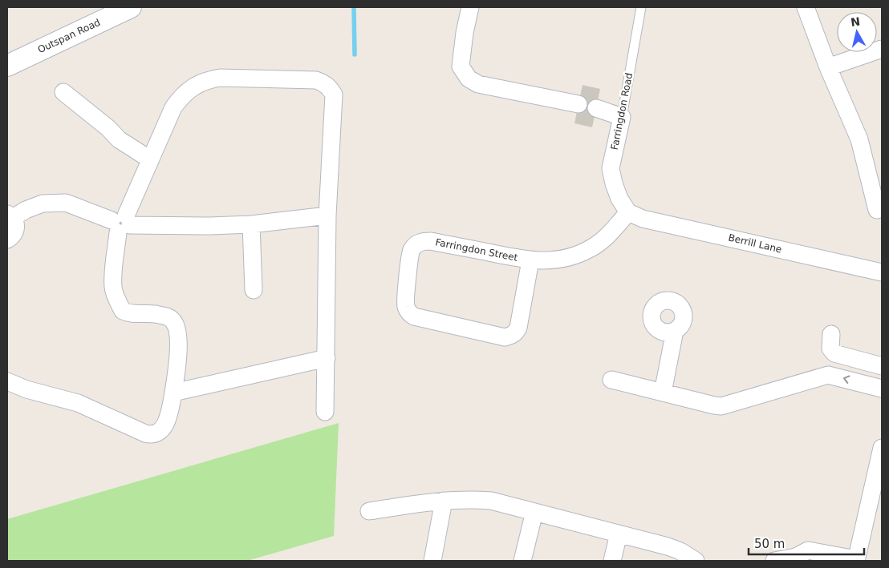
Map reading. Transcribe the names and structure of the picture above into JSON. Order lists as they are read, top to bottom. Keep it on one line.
{"streets":{"street":["Outspan Road","Farringdon Road","Berrill Lane","Farringdon Street"]},"crossings":[["Farringdon Road","Berrill Lane"],["Farringdon Road","Farringdon Street"],["Berrill Lane","Farringdon Street"]],"scale_bar":"50 m","north":"top"}
